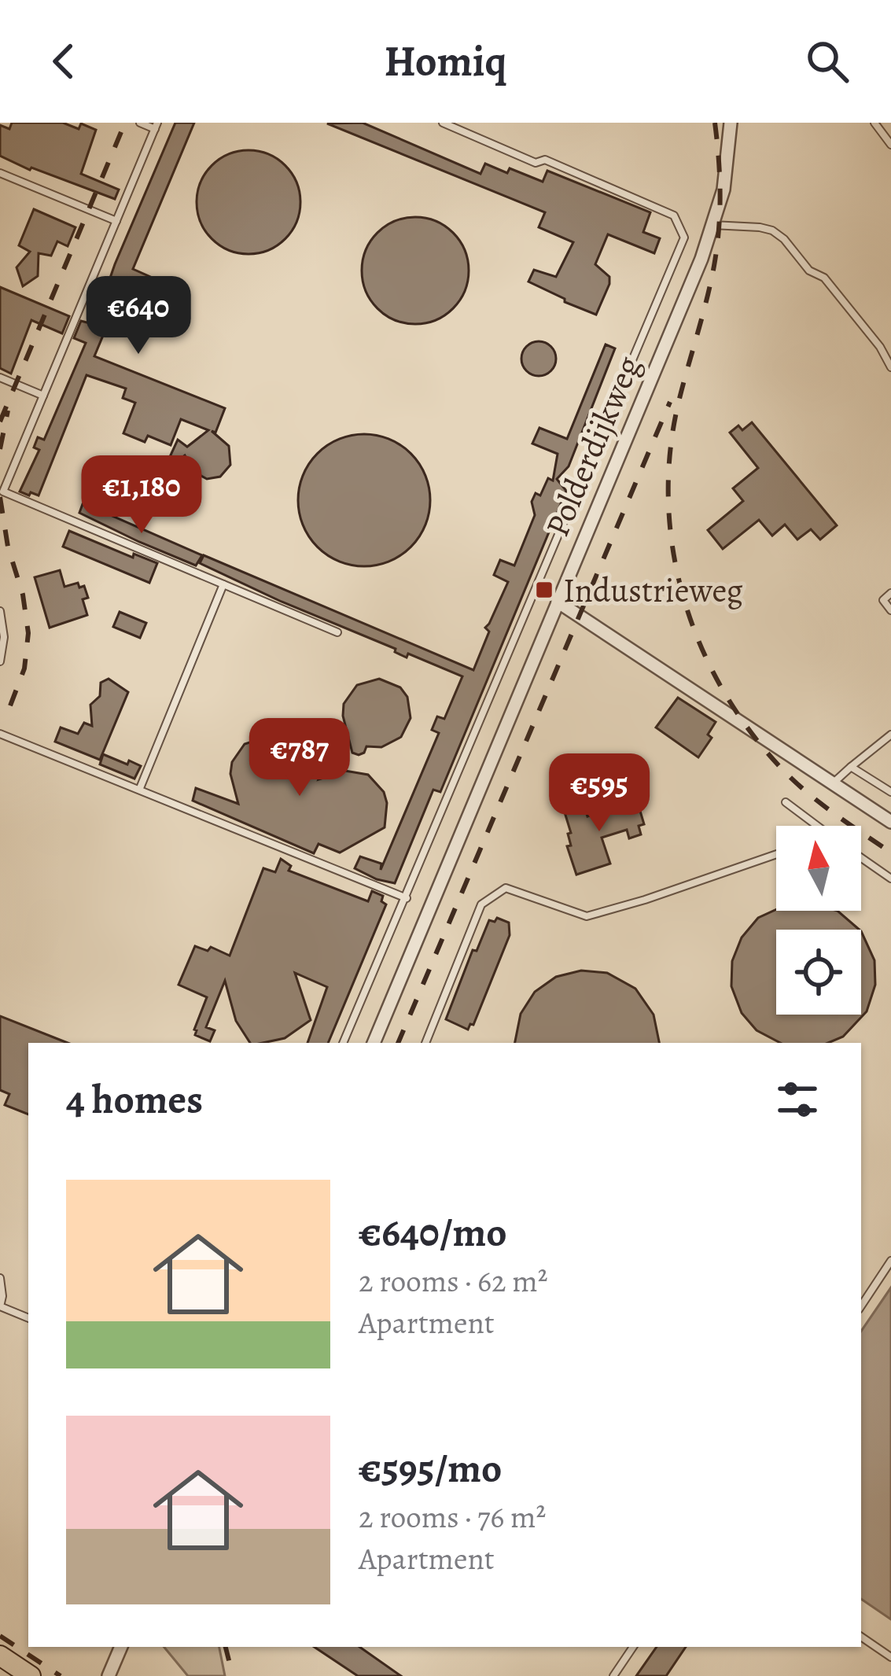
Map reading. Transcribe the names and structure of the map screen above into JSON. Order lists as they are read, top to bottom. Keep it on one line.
{"streets":{"street":["Polderdijkweg"]},"places":{"transit":["Industrieweg"]},"north":"top","page":{"header":"Homiq","price":["€640","€1,180","€787","€595"],"heading":"4 homes","list":[{"name":"€640/mo","note":"2 rooms · 62 m² · Apartment"},{"name":"€595/mo","note":"2 rooms · 76 m² · Apartment"}]}}
